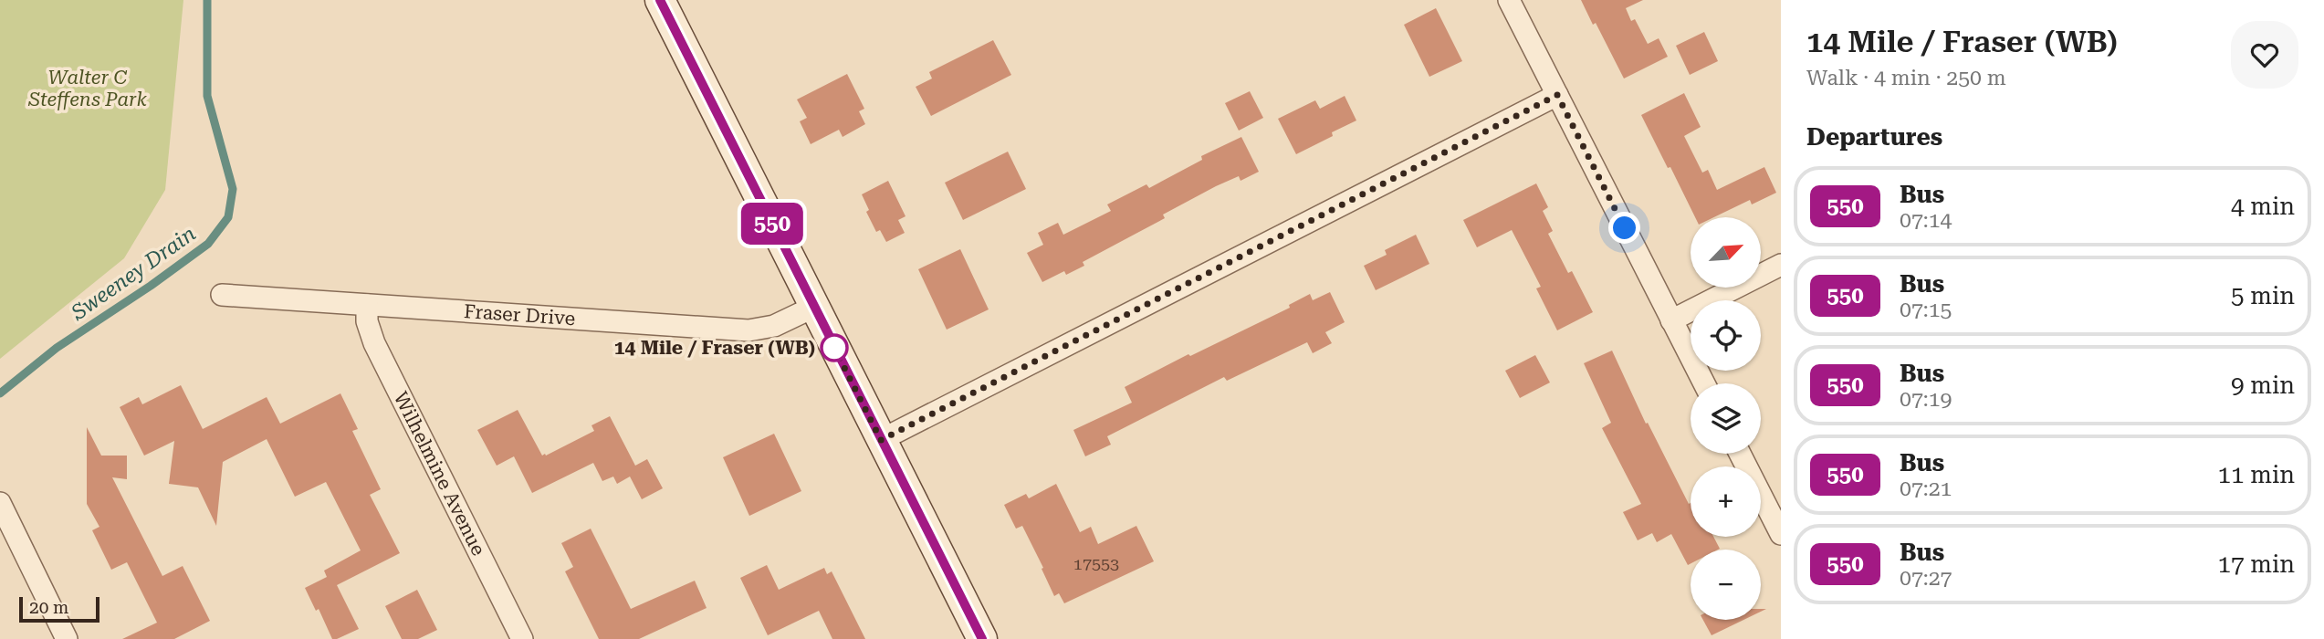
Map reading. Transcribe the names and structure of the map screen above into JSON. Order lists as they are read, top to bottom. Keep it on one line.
{"streets":{"street":["Fraser Drive","Wilhelmine Avenue"]},"crossings":[["Fraser Drive","Wilhelmine Avenue"]],"water":["Sweeney Drain"],"parks":["Walter C Steffens Park"],"places":["14 Mile / Fraser (WB)"],"lines":["bus line 550"],"house_numbers":["17553"],"scale_bar":"20 m","north":"top right","page":{"on_map":"550","heading":[["14 Mile / Fraser (WB)","Walk · 4 min · 250 m"],"Departures"],"list":[{"mark":"550","name":"Bus","note":"07:14","value":"4 min"},{"mark":"550","name":"Bus","note":"07:15","value":"5 min"},{"mark":"550","name":"Bus","note":"07:19","value":"9 min"},{"mark":"550","name":"Bus","note":"07:21","value":"11 min"},{"mark":"550","name":"Bus","note":"07:27","value":"17 min"}],"map_buttons":["+","−"],"scale":"20 m"}}
